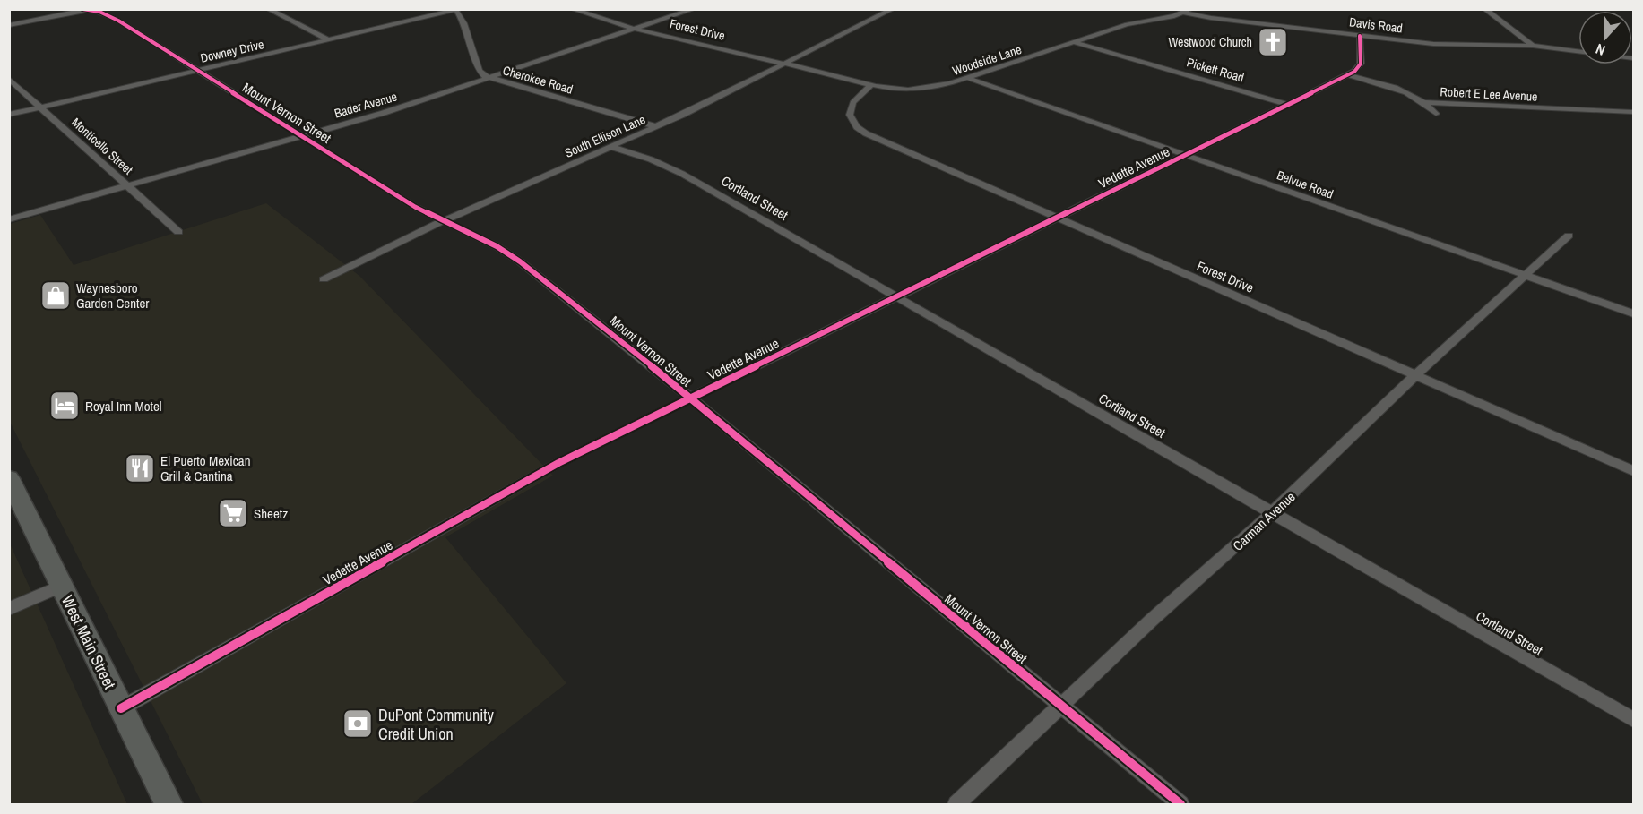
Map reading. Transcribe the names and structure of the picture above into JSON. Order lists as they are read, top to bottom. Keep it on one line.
{"streets":{"main road":["West Main Street"],"street":["Davis Road","Forest Drive","Downey Drive","Woodside Lane","Pickett Road","Cherokee Road","Robert E Lee Avenue","Bader Avenue","Mount Vernon Street","South Ellison Lane","Monticello Street","Vedette Avenue","Belvue Road","Cortland Street","Carman Avenue"]},"crossings":[["Davis Road","Woodside Lane"],["Forest Drive","Woodside Lane"],["Forest Drive","Bader Avenue"],["Forest Drive","South Ellison Lane"],["Forest Drive","Vedette Avenue"],["Forest Drive","Carman Avenue"],["Downey Drive","Cherokee Road"],["Downey Drive","Mount Vernon Street"],["Downey Drive","Monticello Street"],["Woodside Lane","Pickett Road"],["Woodside Lane","South Ellison Lane"],["Woodside Lane","Belvue Road"],["Pickett Road","Vedette Avenue"],["Cherokee Road","Bader Avenue"],["Cherokee Road","South Ellison Lane"],["Robert E Lee Avenue","Vedette Avenue"],["Bader Avenue","Mount Vernon Street"],["Bader Avenue","Monticello Street"],["Mount Vernon Street","South Ellison Lane"],["Mount Vernon Street","Vedette Avenue"],["Mount Vernon Street","Carman Avenue"],["South Ellison Lane","Cortland Street"],["Vedette Avenue","Belvue Road"],["Vedette Avenue","Cortland Street"],["Vedette Avenue","West Main Street"],["Belvue Road","Carman Avenue"],["Cortland Street","Carman Avenue"]],"places":{"church":["Westwood Church"],"shop":["Waynesboro Garden Center"],"hotel":["Royal Inn Motel"],"restaurant":["El Puerto Mexican Grill & Cantina"],"supermarket":["Sheetz"],"bank":["DuPont Community Credit Union"]},"north":"bottom"}
